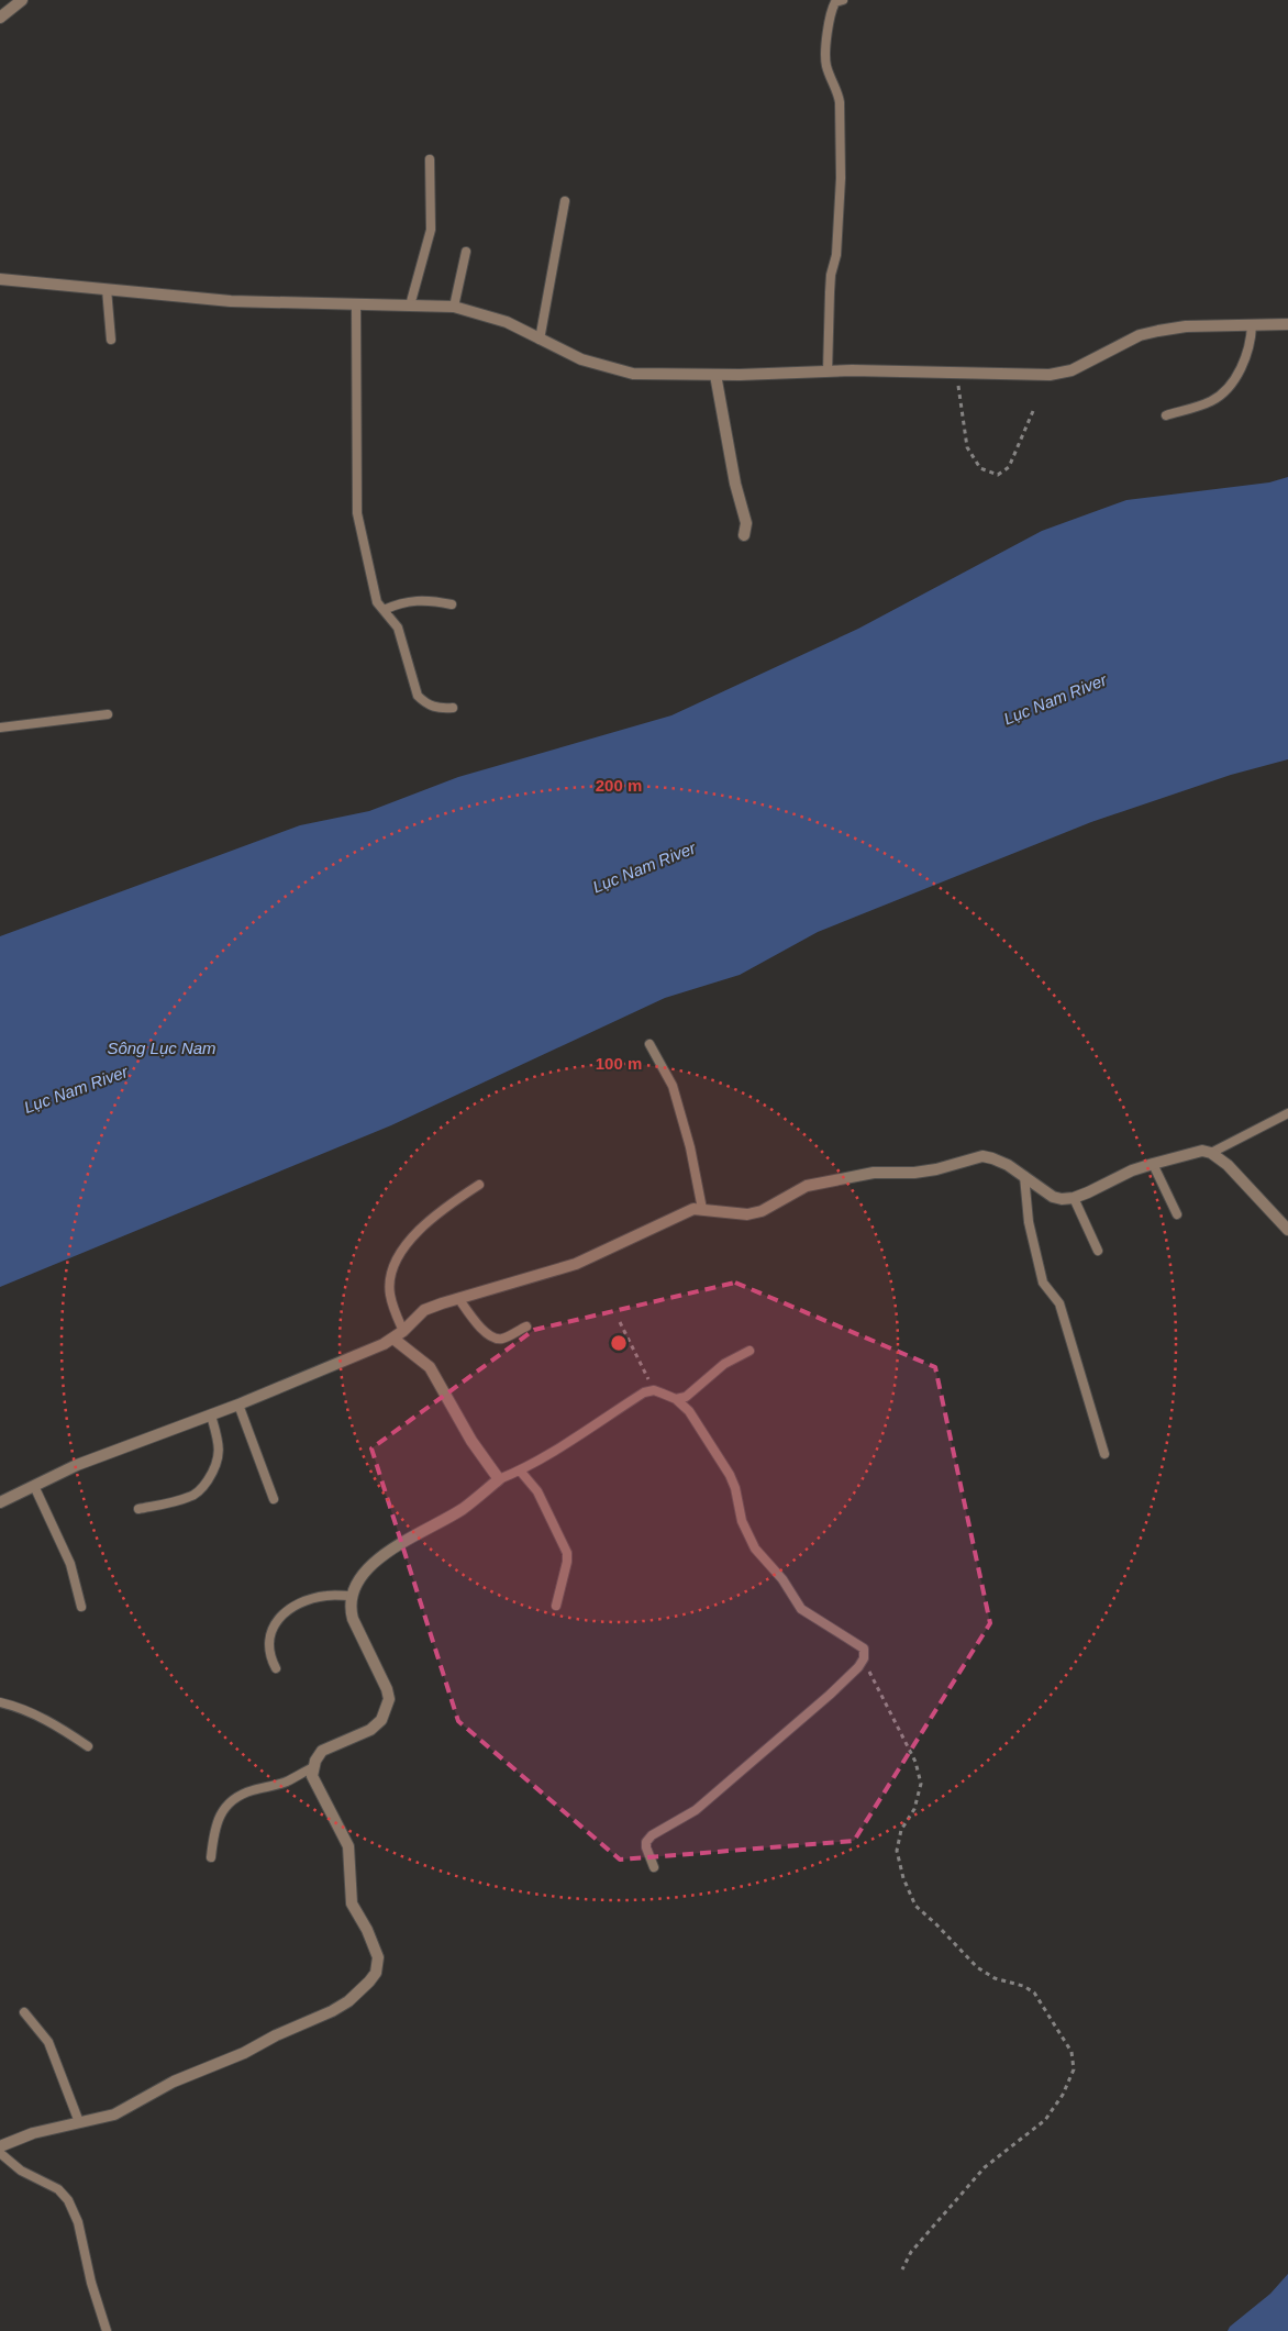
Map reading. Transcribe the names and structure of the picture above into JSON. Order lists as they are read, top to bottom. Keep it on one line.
{"water":["Lục Nam River","Sông Lục Nam"],"rings":["200 m","100 m"]}
